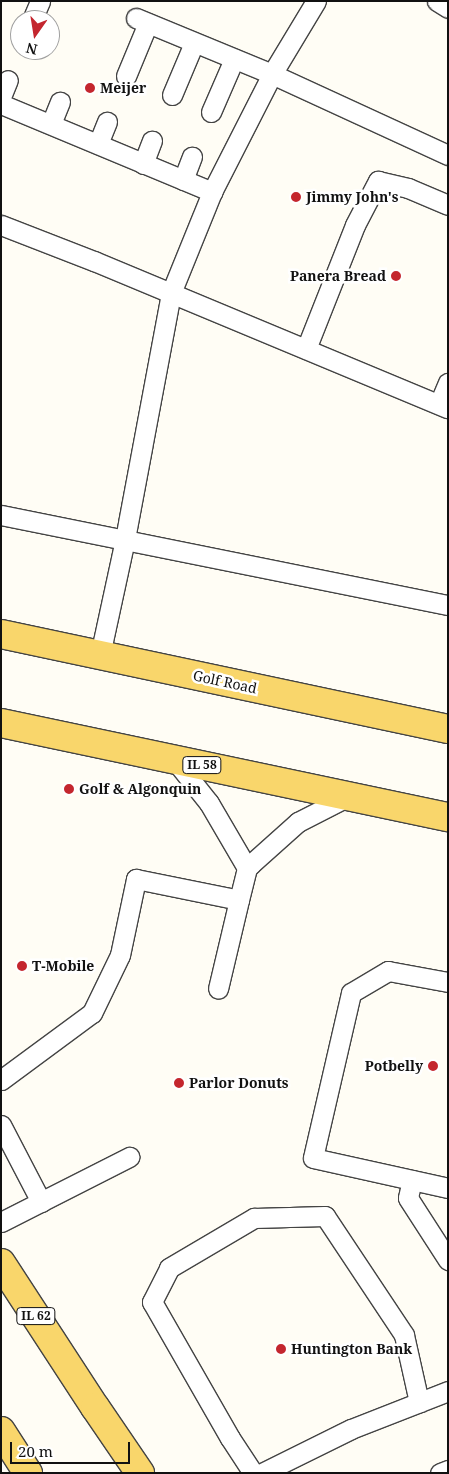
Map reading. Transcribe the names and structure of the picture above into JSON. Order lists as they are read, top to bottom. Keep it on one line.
{"streets":{"main road":["Golf Road","IL 58","IL 62"]},"places":["Meijer","Jimmy John's","Panera Bread","Golf & Algonquin","T-Mobile","Potbelly","Parlor Donuts","Huntington Bank"],"scale_bar":"20 m","north":"bottom"}
